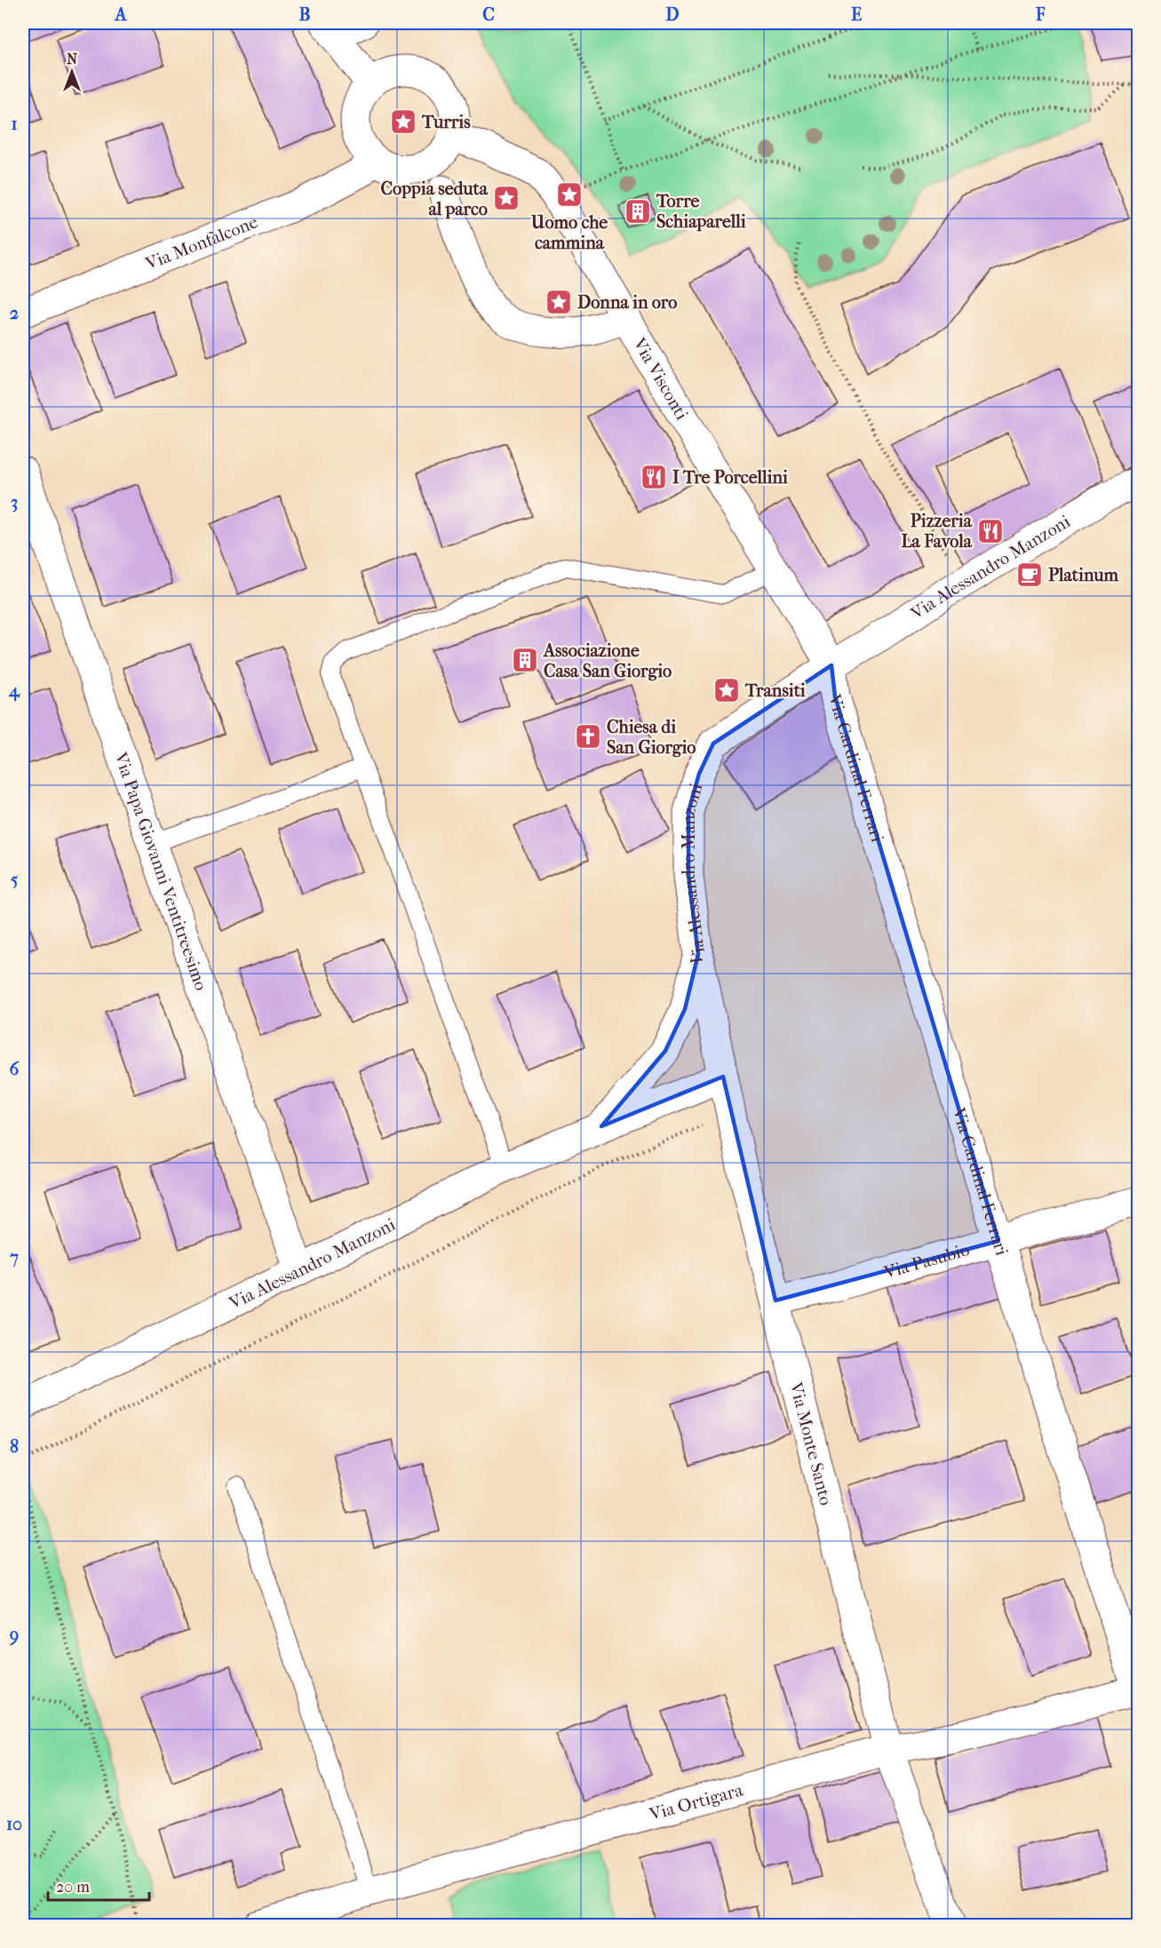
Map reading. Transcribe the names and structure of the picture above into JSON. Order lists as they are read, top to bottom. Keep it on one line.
{"streets":{"street":["Via Monfalcone","Via Visconti","Via Alessandro Manzoni","Via Cardinal Ferrari","Via Papa Giovanni Ventitreesimo","Via Pasubio","Via Monte Santo","Via Ortigara"]},"crossings":[["Via Monfalcone","Via Visconti"],["Via Visconti","Via Alessandro Manzoni"],["Via Visconti","Via Cardinal Ferrari"],["Via Alessandro Manzoni","Via Cardinal Ferrari"],["Via Alessandro Manzoni","Via Papa Giovanni Ventitreesimo"],["Via Alessandro Manzoni","Via Monte Santo"],["Via Cardinal Ferrari","Via Pasubio"],["Via Cardinal Ferrari","Via Ortigara"],["Via Pasubio","Via Monte Santo"],["Via Monte Santo","Via Ortigara"]],"places":{"place":["Turris","Uomo che cammina","Coppia seduta al parco","Donna in oro","Transiti"],"building":["Torre Schiaparelli","Associazione Casa San Giorgio"],"restaurant":["I Tre Porcellini","Pizzeria La Favola"],"cafe":["Platinum"],"church":["Chiesa di San Giorgio"]},"scale_bar":"20 m","north":"top","grid":{"columns":["A","B","C","D","E","F"],"rows":["1","2","3","4","5","6","7","8","9","10"]}}
